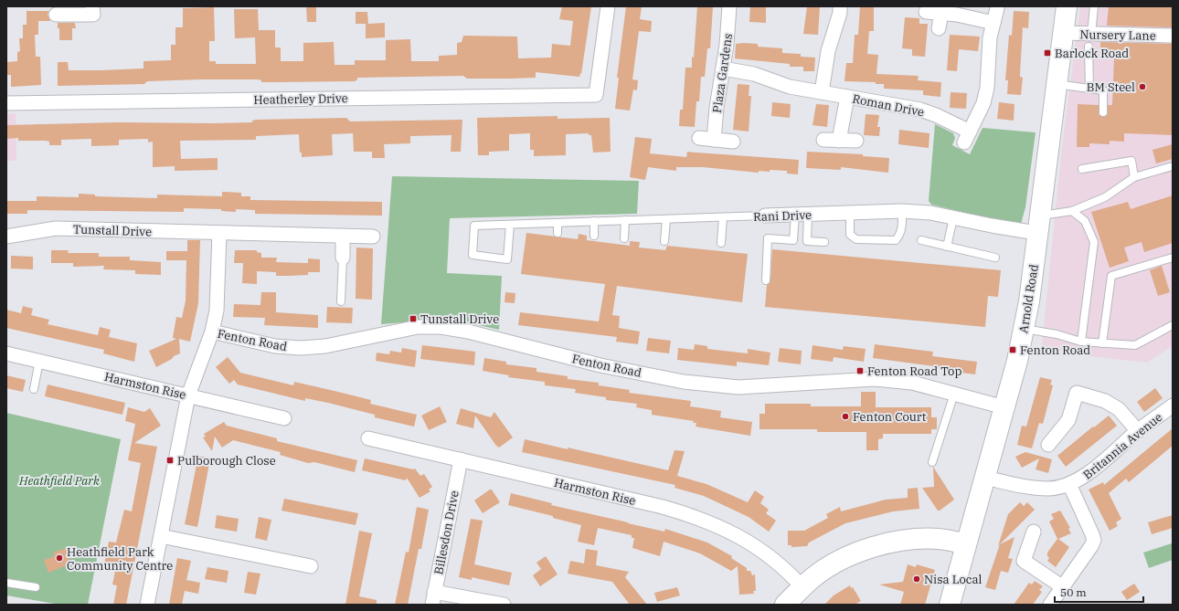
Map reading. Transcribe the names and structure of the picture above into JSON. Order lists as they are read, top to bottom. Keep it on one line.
{"streets":{"main road":["Arnold Road"],"street":["Nursery Lane","Plaza Gardens","Heatherley Drive","Roman Drive","Rani Drive","Tunstall Drive","Fenton Road","Harmston Rise","Britannia Avenue","Billesdon Drive"]},"crossings":[["Nursery Lane","Arnold Road"],["Plaza Gardens","Roman Drive"],["Rani Drive","Arnold Road"],["Arnold Road","Fenton Road"],["Arnold Road","Britannia Avenue"],["Harmston Rise","Billesdon Drive"]],"parks":["Heathfield Park"],"places":{"transit":["Barlock Road","Tunstall Drive","Fenton Road","Fenton Road Top","Pulborough Close"],"other":["BM Steel","Fenton Court","Heathfield Park Community Centre","Nisa Local"]},"scale_bar":"50 m"}
